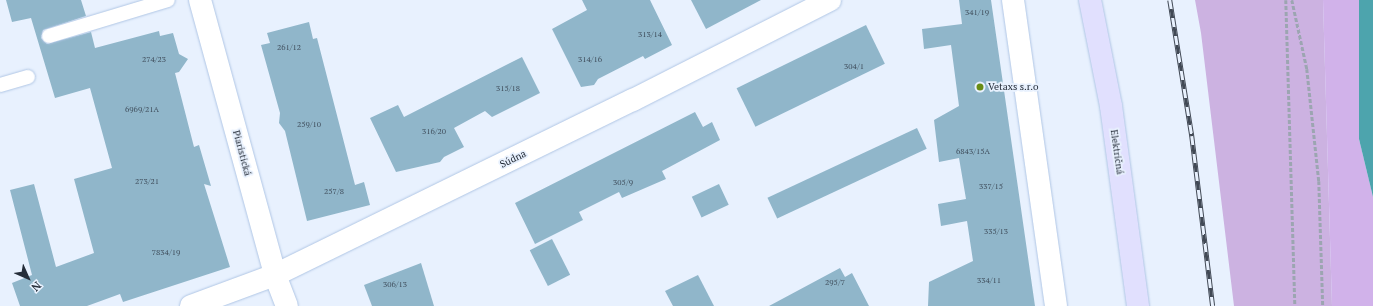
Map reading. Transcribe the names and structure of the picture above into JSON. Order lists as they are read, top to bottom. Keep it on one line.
{"streets":{"main road":["Električná"],"street":["Piaristická","Súdna"]},"crossings":[["Piaristická","Súdna"]],"places":["Vetaxs s.r.o"],"house_numbers":["341/19","313/14","261/12","274/23","314/16","304/1","315/18","6969/21A","259/10","316/20","6843/15A","273/21","305/9","337/15","257/8","335/13","7834/19","334/11","295/7","306/13"],"north":"bottom right"}
